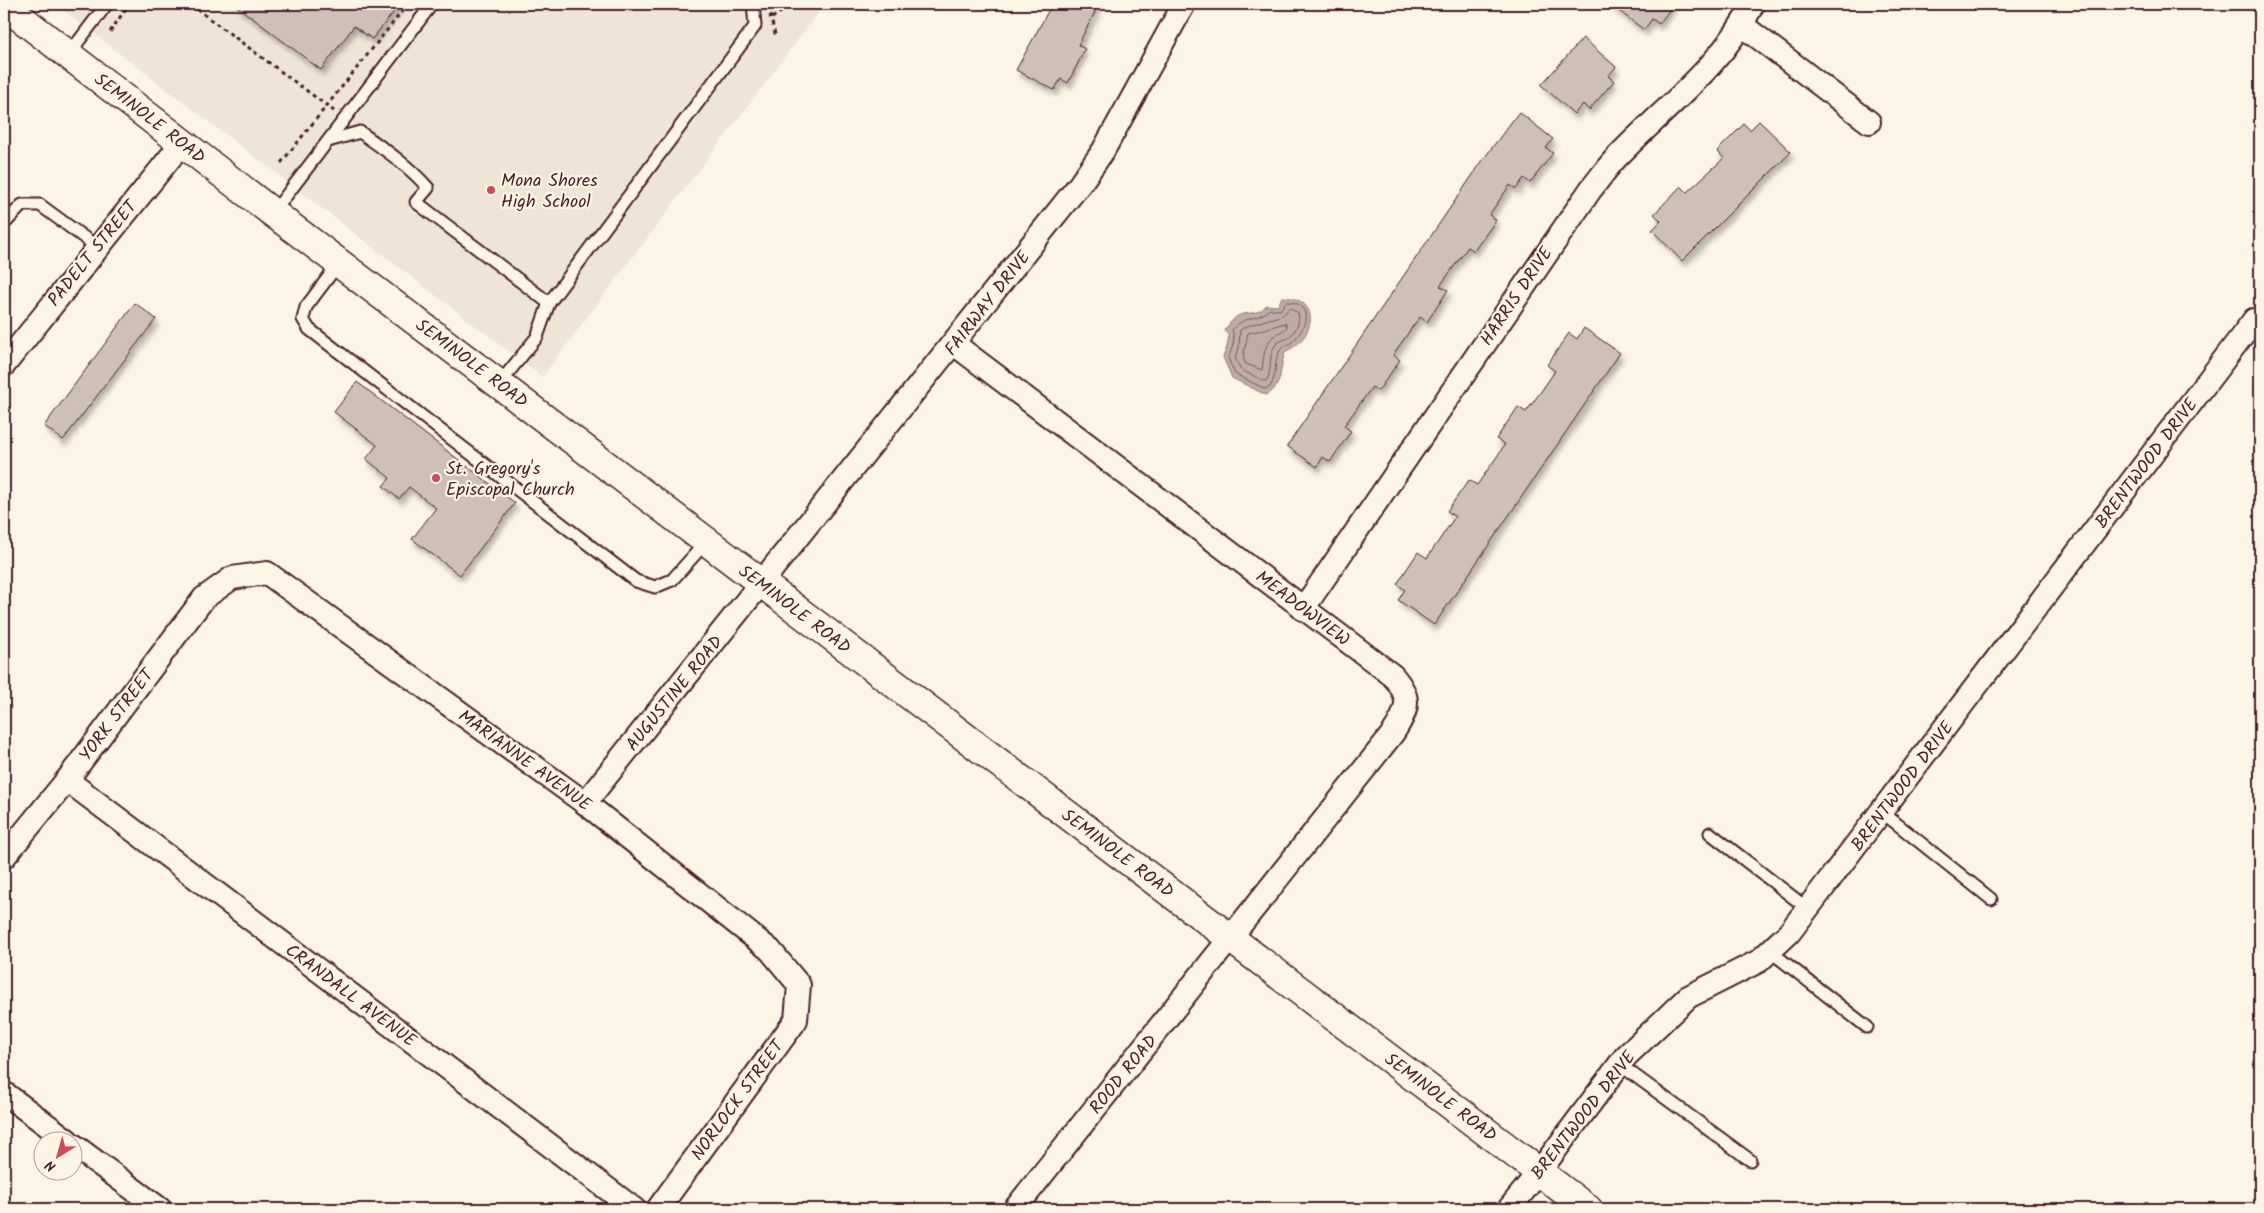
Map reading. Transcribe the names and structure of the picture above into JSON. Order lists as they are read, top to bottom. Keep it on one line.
{"streets":{"street":["SEMINOLE ROAD","PADELT STREET","HARRIS DRIVE","FAIRWAY DRIVE","BRENTWOOD DRIVE","MEADOWVIEW","AUGUSTINE ROAD","YORK STREET","MARIANNE AVENUE","CRANDALL AVENUE","ROOD ROAD","NORLOCK STREET"]},"crossings":[["SEMINOLE ROAD","PADELT STREET"],["SEMINOLE ROAD","FAIRWAY DRIVE"],["SEMINOLE ROAD","BRENTWOOD DRIVE"],["SEMINOLE ROAD","MEADOWVIEW"],["SEMINOLE ROAD","AUGUSTINE ROAD"],["SEMINOLE ROAD","ROOD ROAD"],["HARRIS DRIVE","MEADOWVIEW"],["FAIRWAY DRIVE","MEADOWVIEW"],["FAIRWAY DRIVE","AUGUSTINE ROAD"],["MEADOWVIEW","ROOD ROAD"],["AUGUSTINE ROAD","MARIANNE AVENUE"],["YORK STREET","MARIANNE AVENUE"],["YORK STREET","CRANDALL AVENUE"],["MARIANNE AVENUE","NORLOCK STREET"]],"places":["Mona Shores High School","St. Gregory's Episcopal Church"],"north":"bottom left"}
